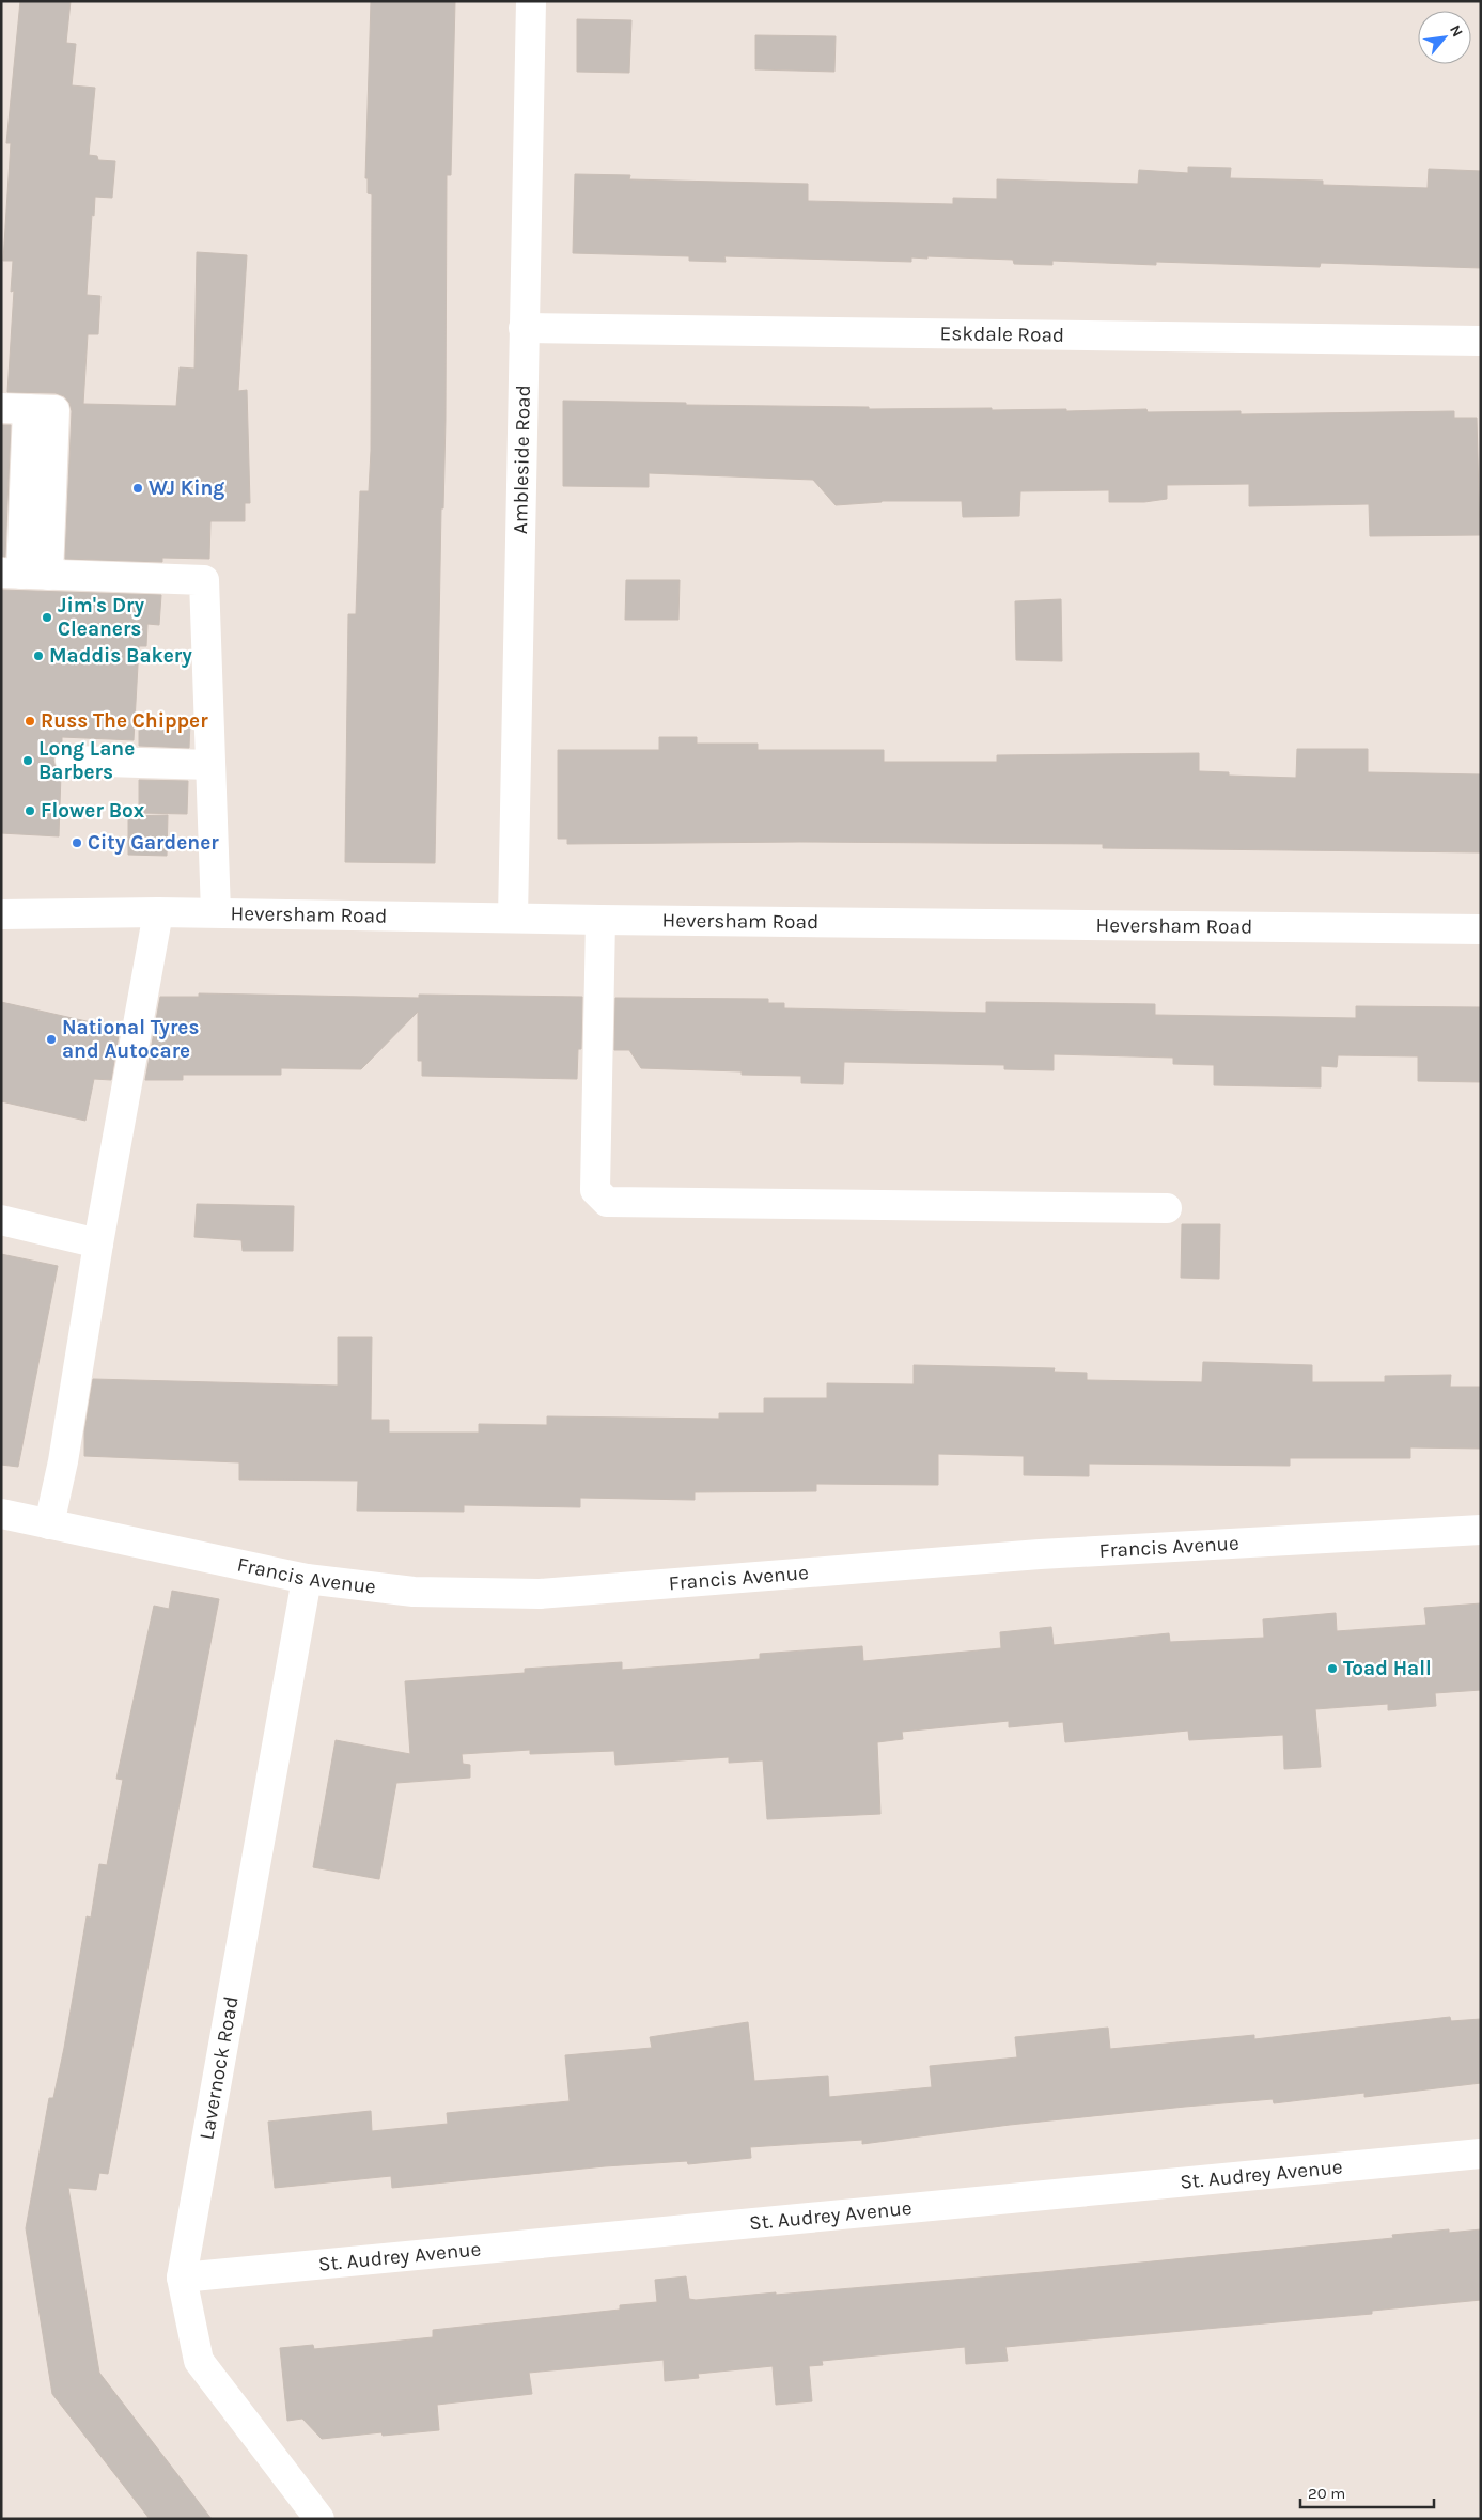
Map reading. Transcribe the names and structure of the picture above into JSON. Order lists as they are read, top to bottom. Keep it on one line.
{"streets":{"street":["Eskdale Road","Ambleside Road","Heversham Road","Francis Avenue","Lavernock Road","St. Audrey Avenue"]},"crossings":[["Eskdale Road","Ambleside Road"],["Ambleside Road","Heversham Road"],["Francis Avenue","Lavernock Road"],["Lavernock Road","St. Audrey Avenue"]],"places":["WJ King","Jim's Dry Cleaners","Maddis Bakery","Russ The Chipper","Long Lane Barbers","Flower Box","City Gardener","National Tyres and Autocare","Toad Hall"],"scale_bar":"20 m","north":"top right"}
